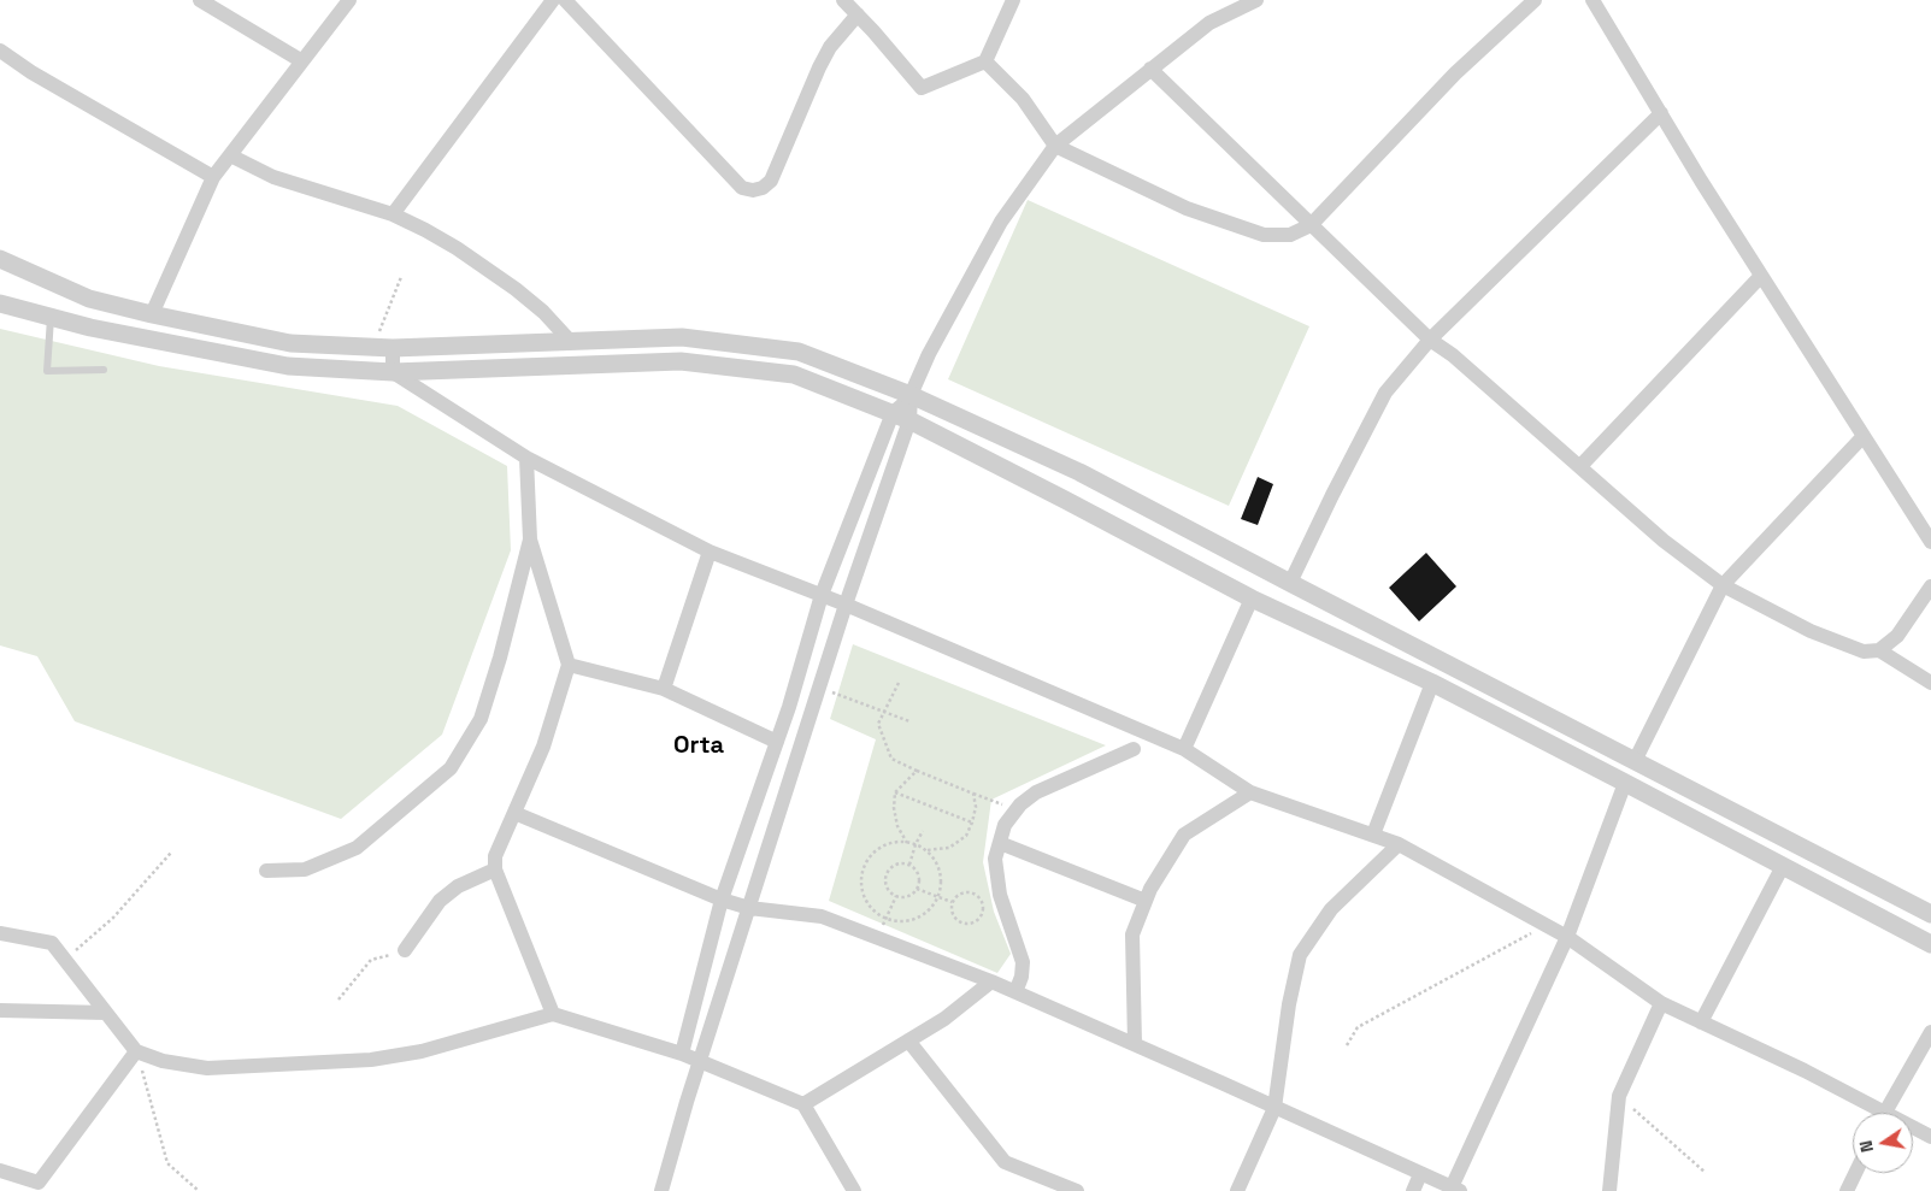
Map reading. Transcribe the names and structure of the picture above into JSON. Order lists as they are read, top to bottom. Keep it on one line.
{"districts":["Orta"],"north":"left"}
